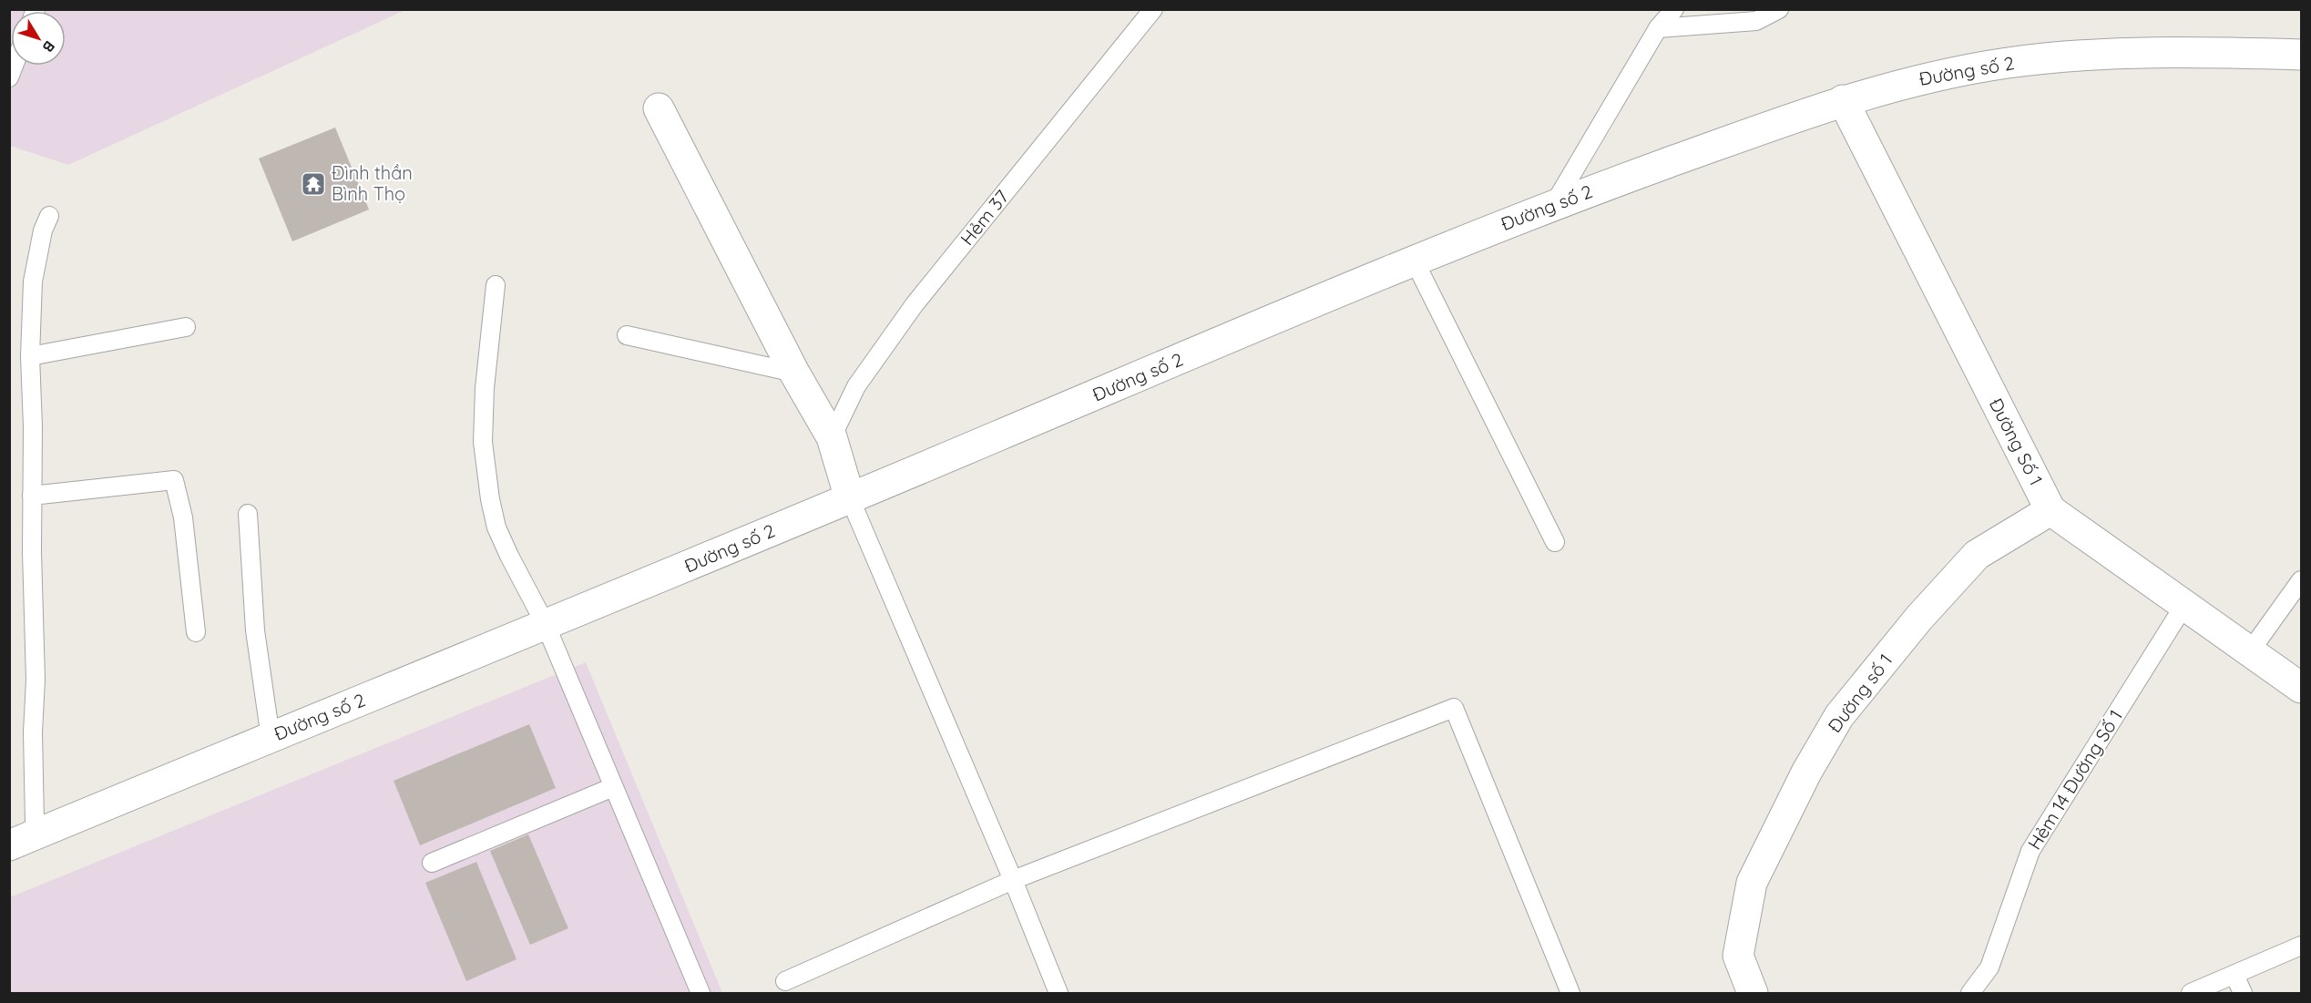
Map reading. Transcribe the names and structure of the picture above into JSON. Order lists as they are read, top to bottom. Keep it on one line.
{"streets":{"street":["Đường số 2","Đường Số 1","Đường số 1"],"lane":["Hẻm 37","Hẻm 14 Đường Số 1"]},"crossings":[["Đường số 2","Đường Số 1"],["Đường Số 1","Đường số 1"],["Đường Số 1","Hẻm 14 Đường Số 1"]],"places":{"temple":["Đình thần Bình Thọ"]},"north":"bottom right"}
